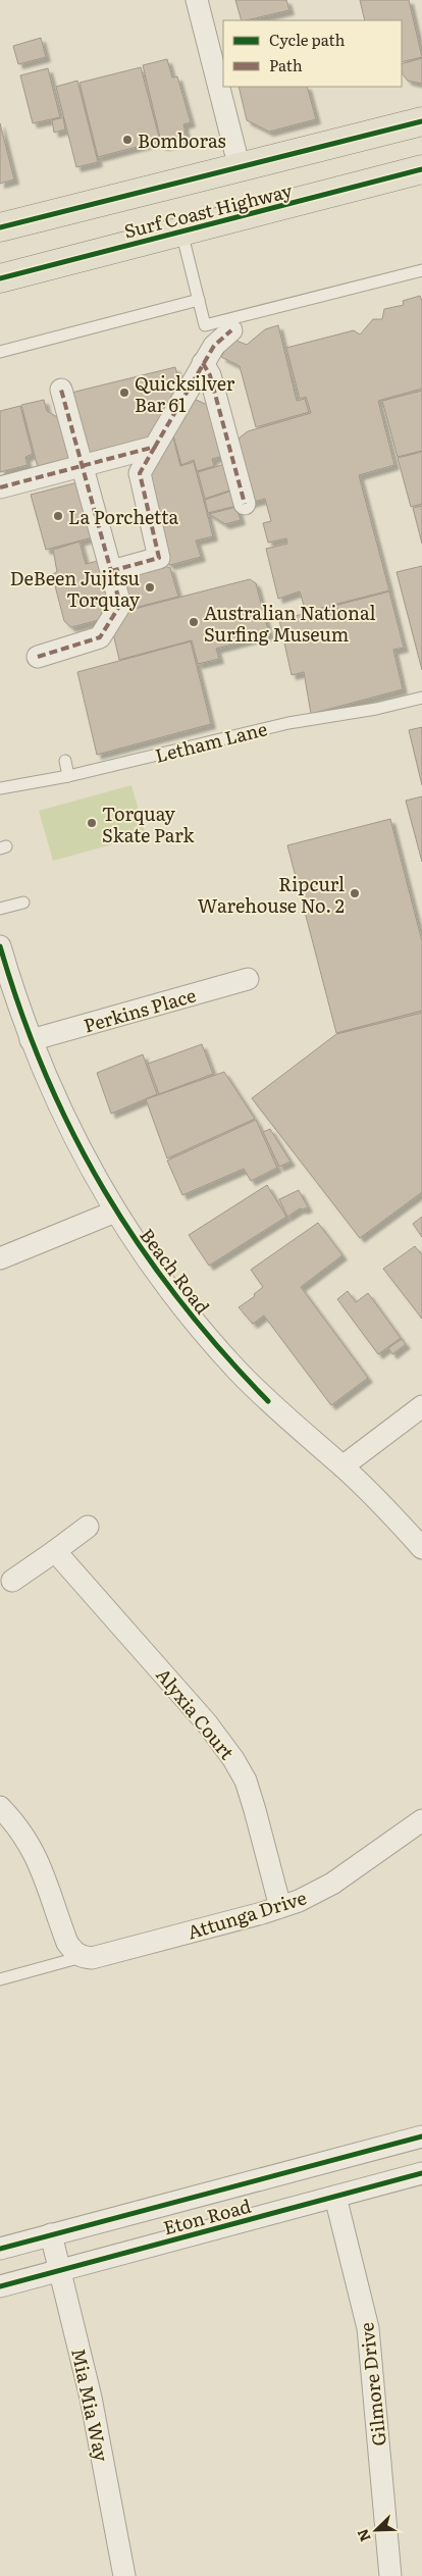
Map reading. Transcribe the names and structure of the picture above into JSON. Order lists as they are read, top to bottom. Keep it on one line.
{"streets":{"main road":["Surf Coast Highway"],"street":["Perkins Place","Beach Road","Alyxia Court","Attunga Drive","Eton Road","Gilmore Drive","Mia Mia Way"],"lane":["Letham Lane"]},"crossings":[["Perkins Place","Beach Road"],["Alyxia Court","Attunga Drive"],["Eton Road","Gilmore Drive"],["Eton Road","Mia Mia Way"]],"places":["Bomboras","Quicksilver Bar 61","La Porchetta","DeBeen Jujitsu Torquay","Australian National Surfing Museum","Torquay Skate Park","Ripcurl Warehouse No. 2"],"legend":["Cycle path","Path"],"north":"bottom left"}
